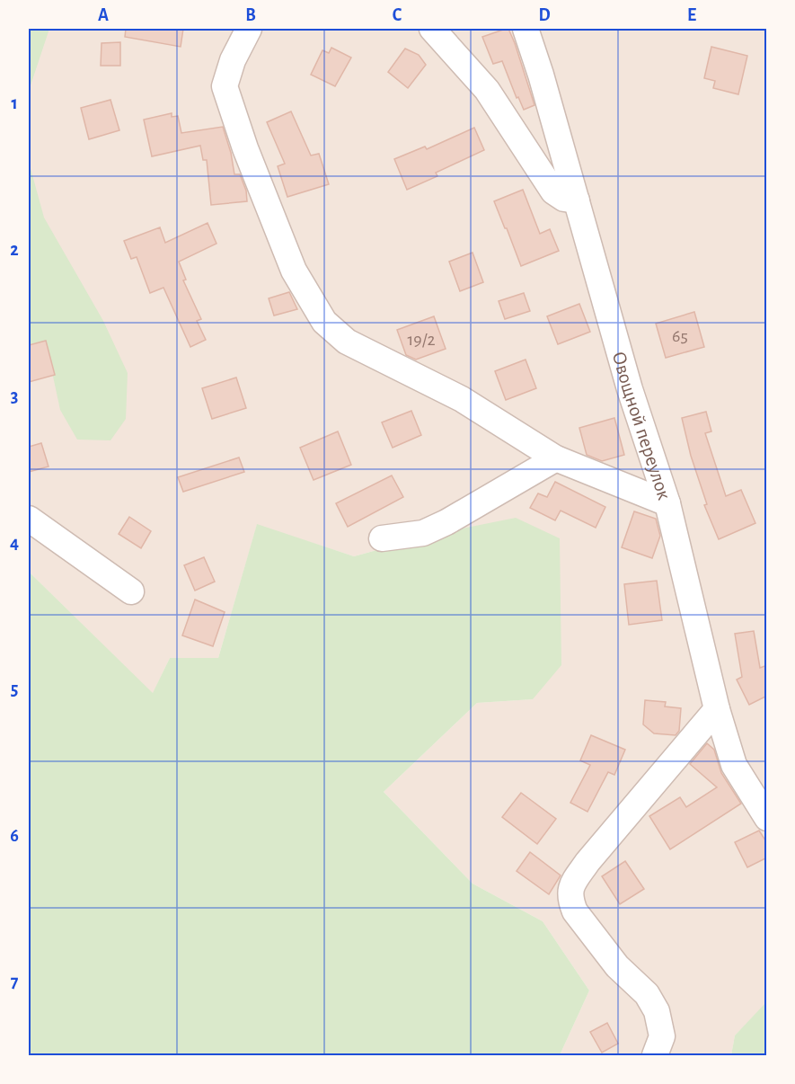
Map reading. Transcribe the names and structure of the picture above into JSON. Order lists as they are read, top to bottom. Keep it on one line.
{"streets":{"street":["Овощной переулок"]},"house_numbers":["65","19/2"],"grid":{"columns":["A","B","C","D","E"],"rows":["1","2","3","4","5","6","7"]}}
